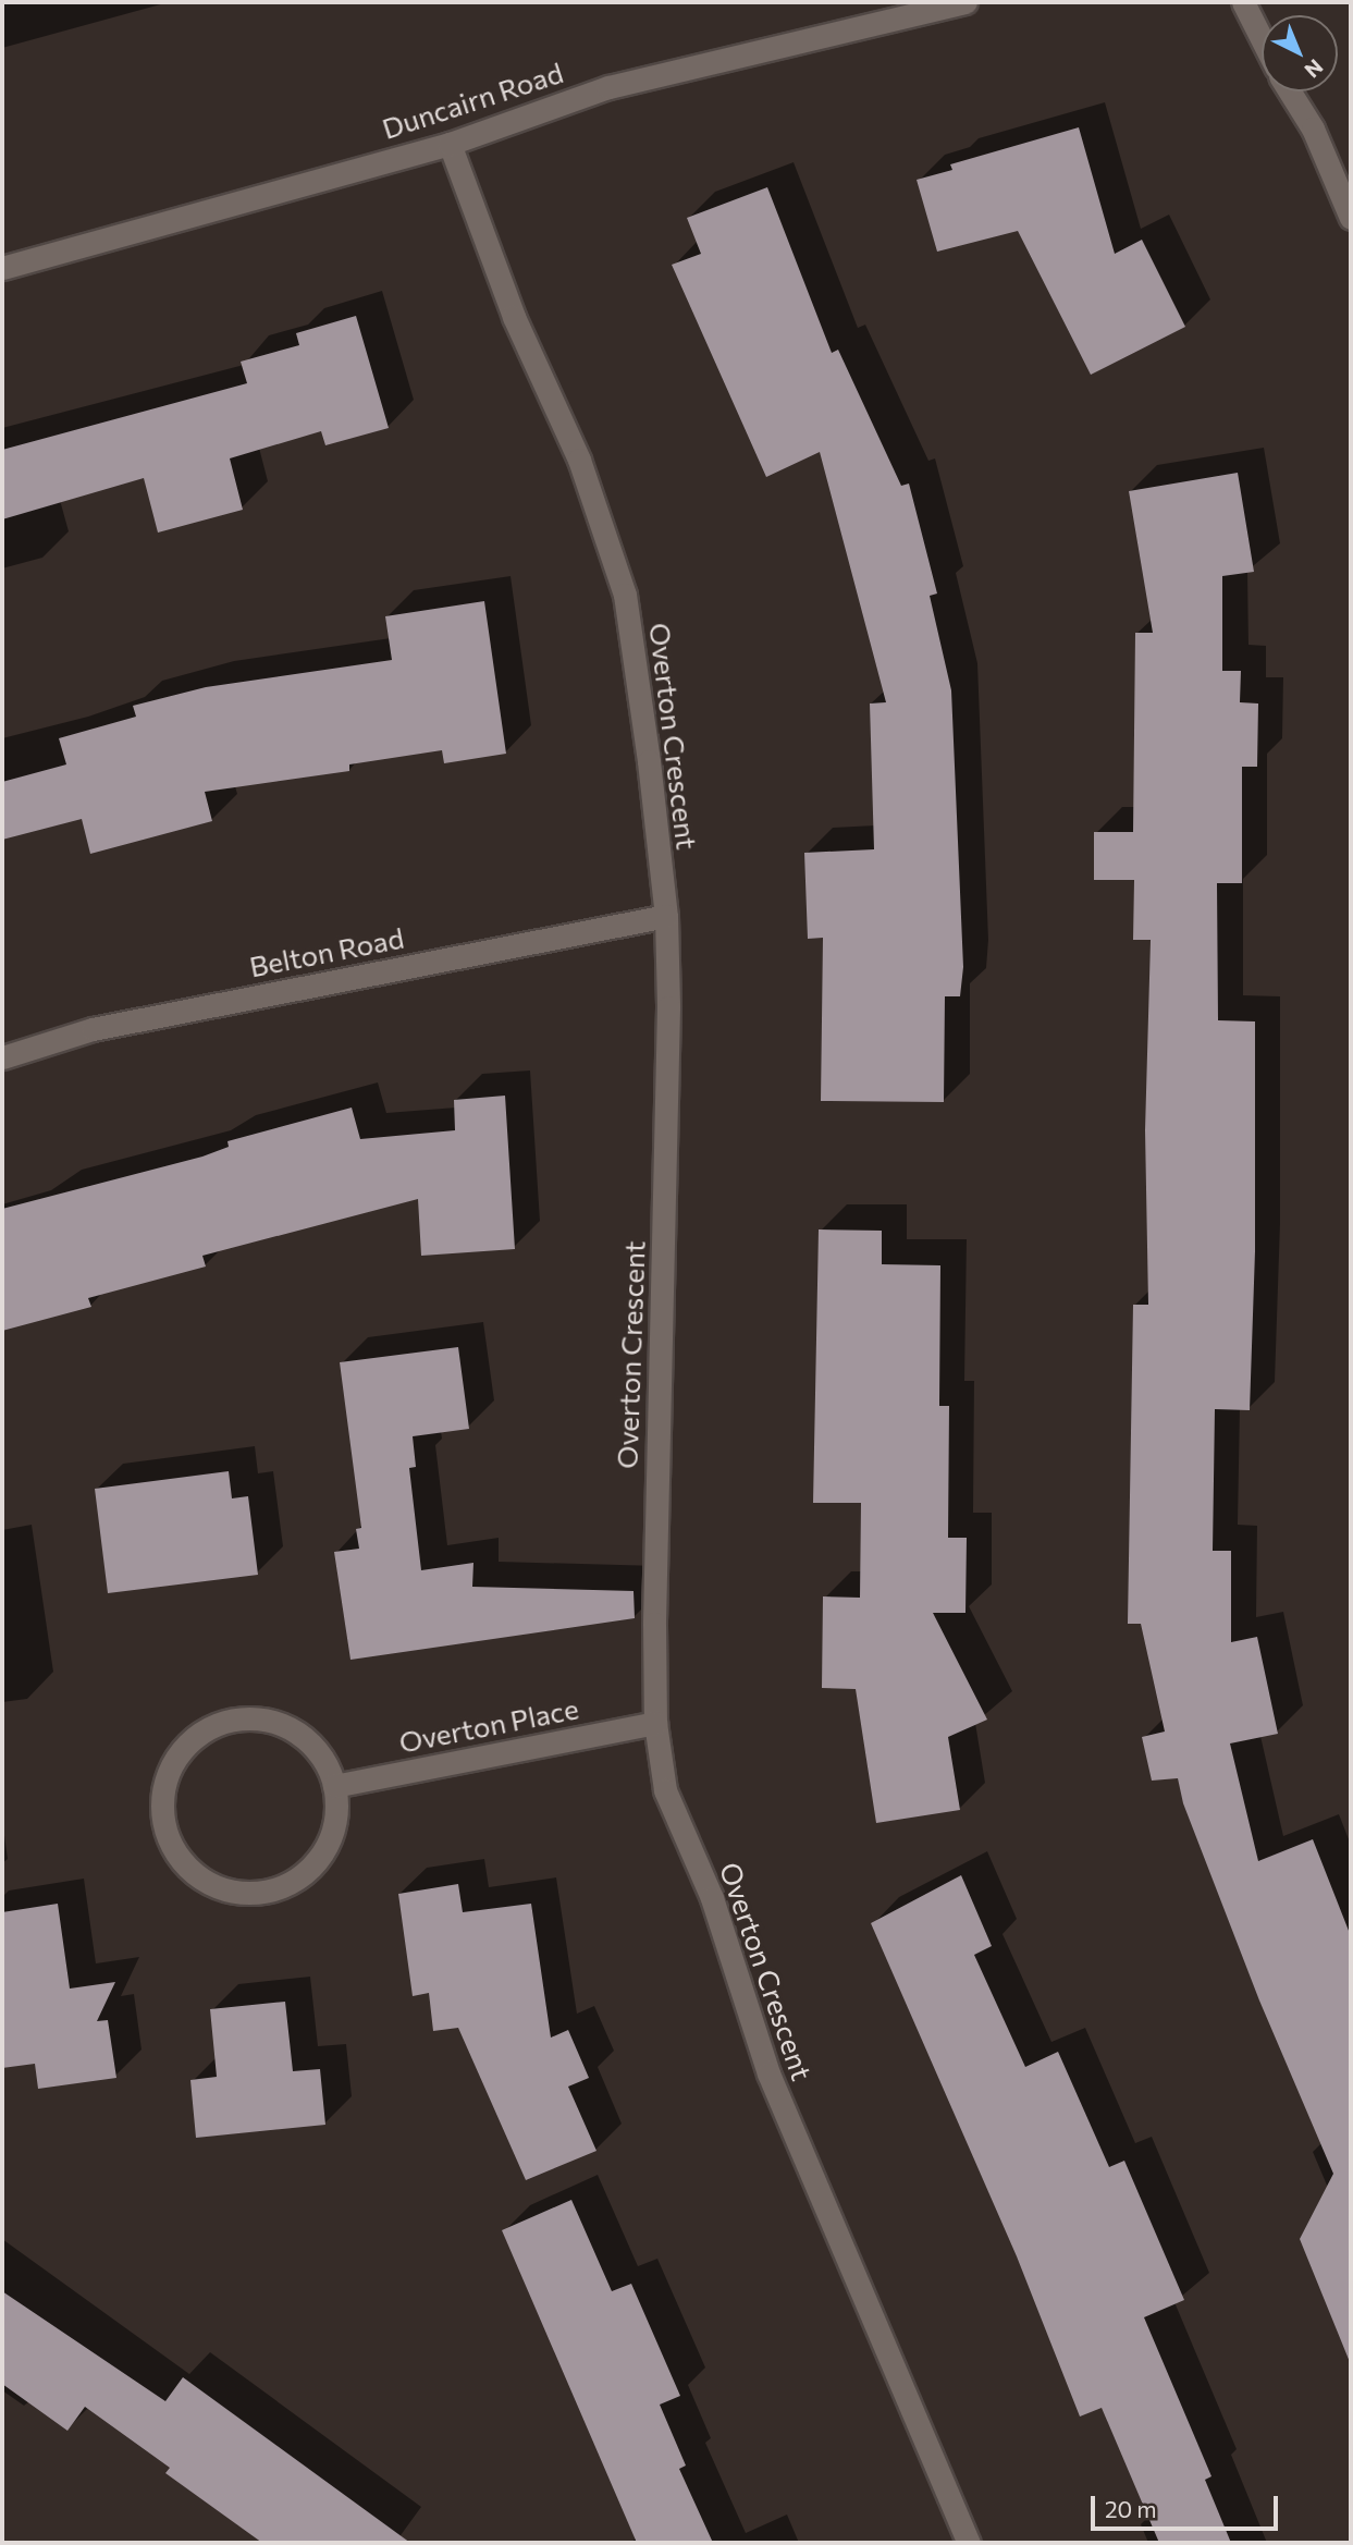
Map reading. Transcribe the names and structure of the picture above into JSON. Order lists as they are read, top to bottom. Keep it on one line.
{"streets":{"street":["Duncairn Road","Overton Crescent","Belton Road","Overton Place"]},"crossings":[["Duncairn Road","Overton Crescent"],["Overton Crescent","Belton Road"],["Overton Crescent","Overton Place"]],"scale_bar":"20 m","north":"bottom right"}
